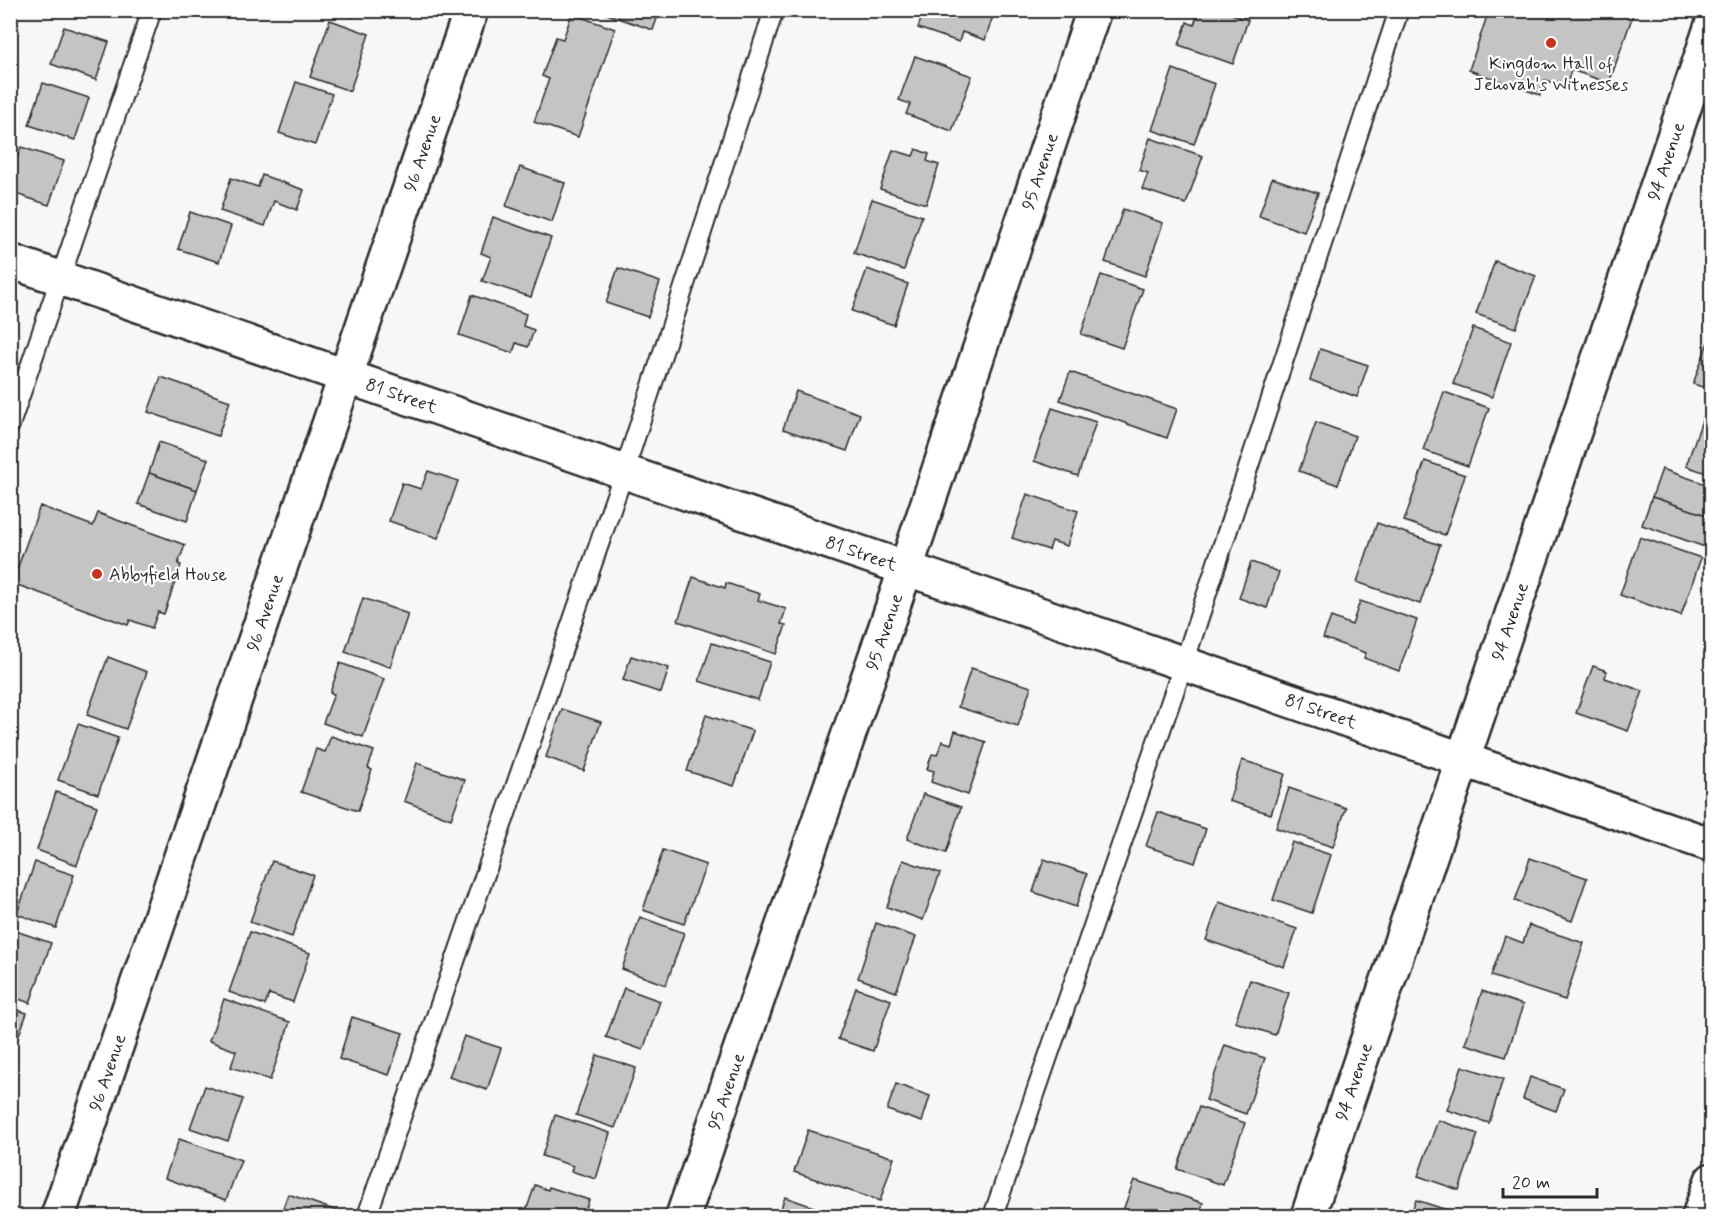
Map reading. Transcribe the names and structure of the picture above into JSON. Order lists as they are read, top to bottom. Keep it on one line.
{"streets":{"street":["96 Avenue","94 Avenue","95 Avenue","81 Street"]},"crossings":[["96 Avenue","81 Street"],["94 Avenue","81 Street"],["95 Avenue","81 Street"]],"places":["Kingdom Hall of Jehovah's Witnesses","Abbyfield House"],"scale_bar":"20 m"}
